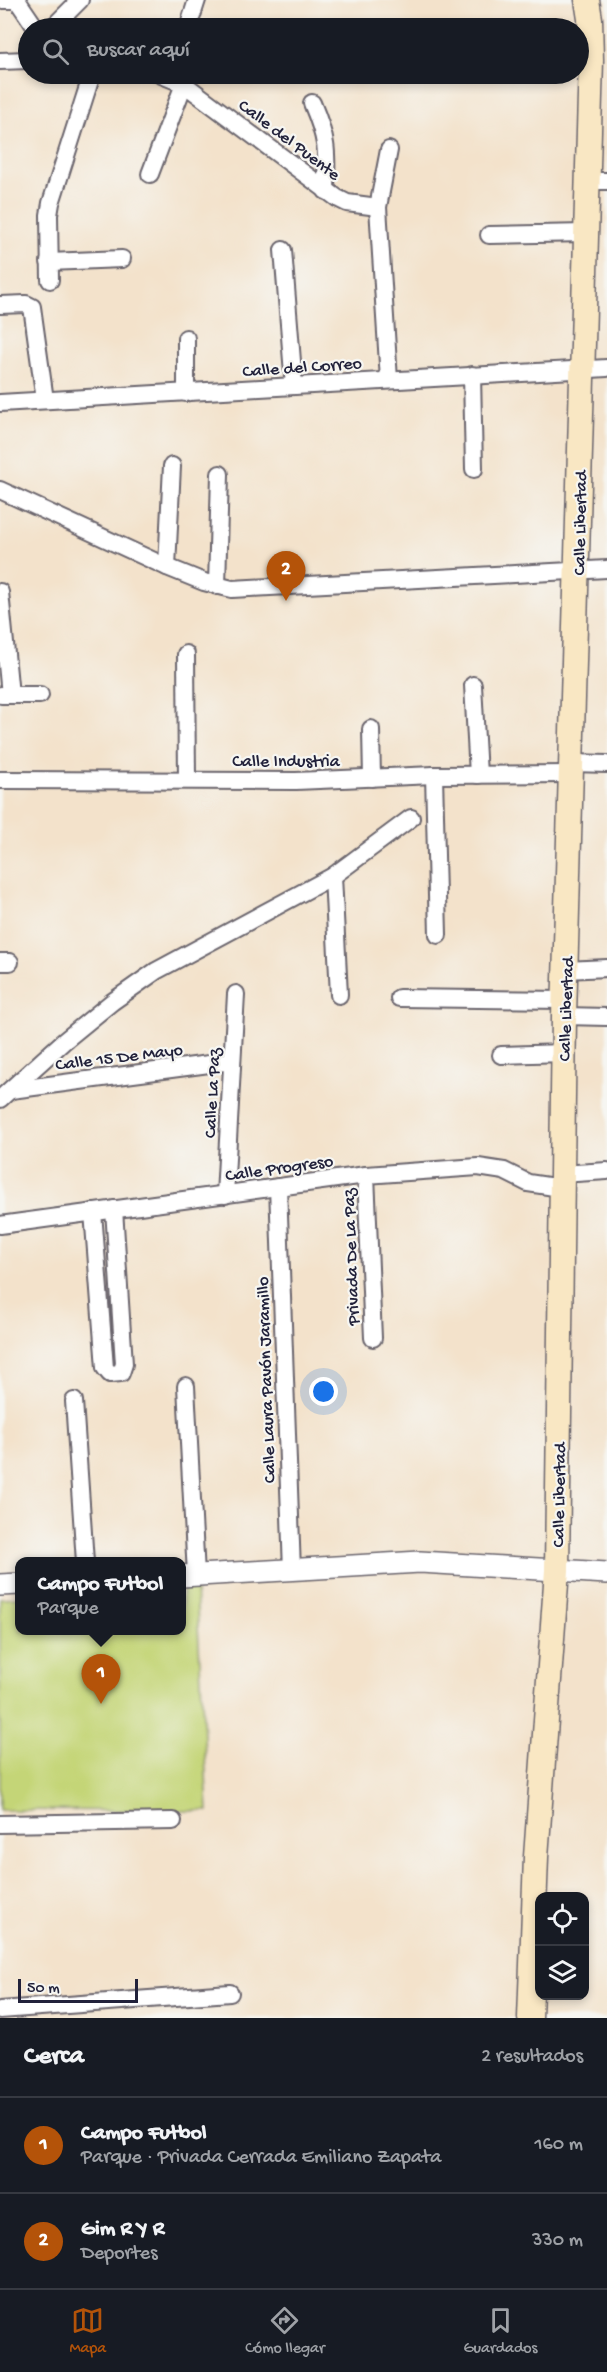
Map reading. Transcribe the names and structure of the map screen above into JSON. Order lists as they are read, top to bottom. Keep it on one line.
{"streets":{"main road":["Calle Libertad"],"street":["Calle del Puente","Calle del Correo","Calle Industria","Calle 15 De Mayo","Calle La Paz","Calle Progreso","Privada De La Paz","Calle Laura Pavón Jaramillo"]},"crossings":[["Calle del Correo","Calle Libertad"],["Calle Libertad","Calle Industria"],["Calle Libertad","Calle Progreso"],["Calle 15 De Mayo","Calle La Paz"],["Calle La Paz","Calle Progreso"],["Calle Progreso","Privada De La Paz"],["Calle Progreso","Calle Laura Pavón Jaramillo"]],"scale_bar":"50 m","page":{"search":"Buscar aquí","pins":["2","1"],"popup":["Campo Futbol","Parque"],"scale":"50 m","heading":["Cerca","2 resultados"],"list":[{"mark":"1","name":"Campo Futbol","note":"Parque · Privada Cerrada Emiliano Zapata","value":"160 m"},{"mark":"2","name":"Gim R Y R","note":"Deportes","value":"330 m"}],"nav":["Mapa","Cómo llegar","Guardados"]}}
